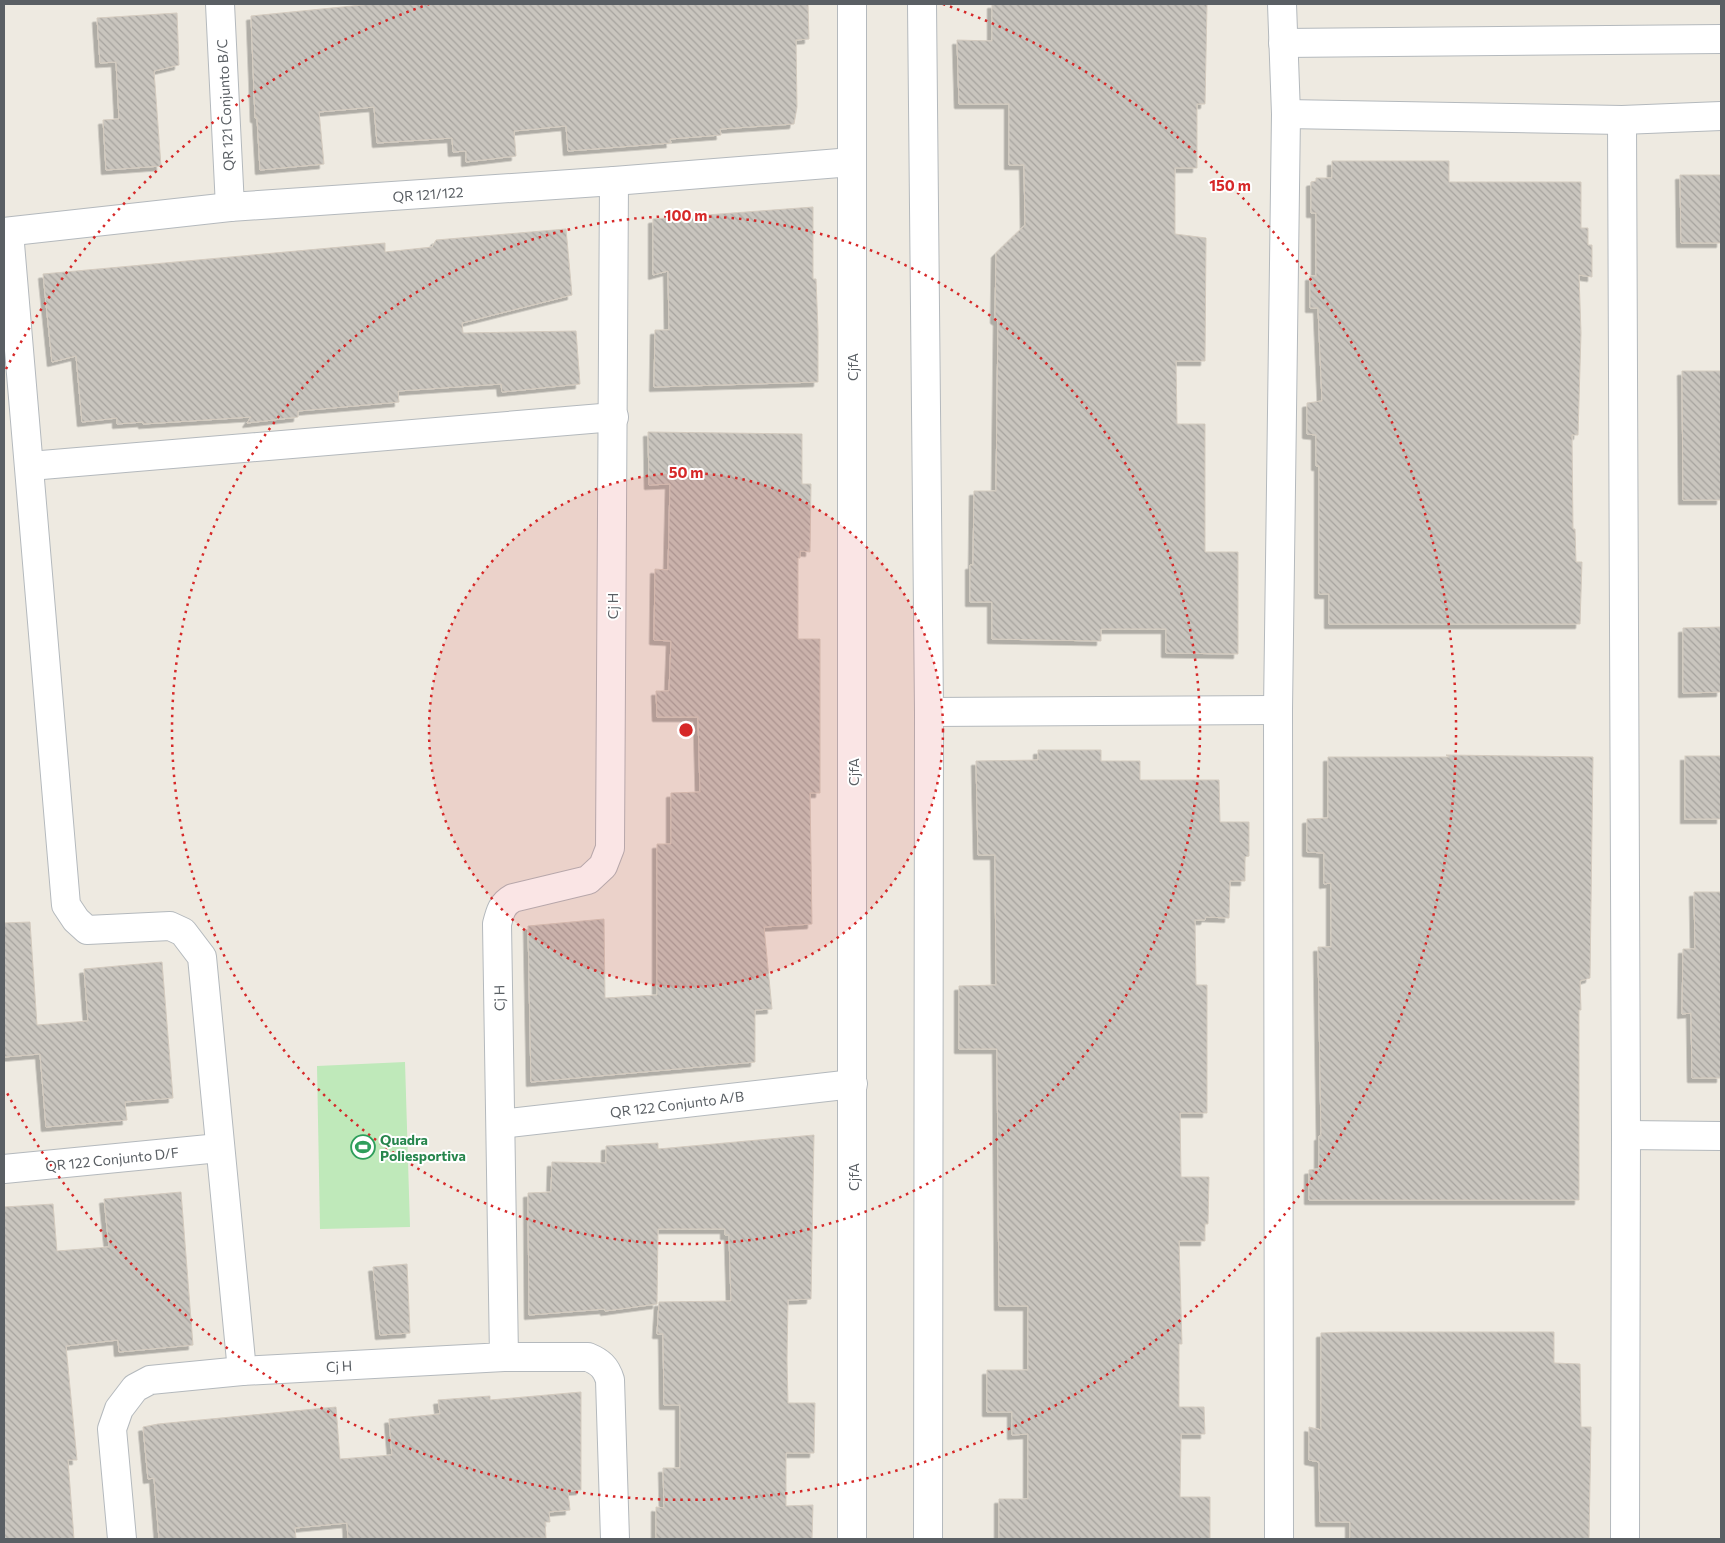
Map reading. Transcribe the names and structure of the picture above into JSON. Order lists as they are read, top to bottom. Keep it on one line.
{"streets":{"street":["QR 121 Conjunto B/C","QR 121/122","CjfA","Cj H","QR 122 Conjunto A/B","QR 122 Conjunto D/F"]},"crossings":[["QR 121 Conjunto B/C","QR 121/122"],["QR 121/122","CjfA"],["QR 121/122","Cj H"],["CjfA","QR 122 Conjunto A/B"],["Cj H","QR 122 Conjunto A/B"]],"places":{"sports":["Quadra Poliesportiva"]},"rings":["150 m","100 m","50 m"]}
